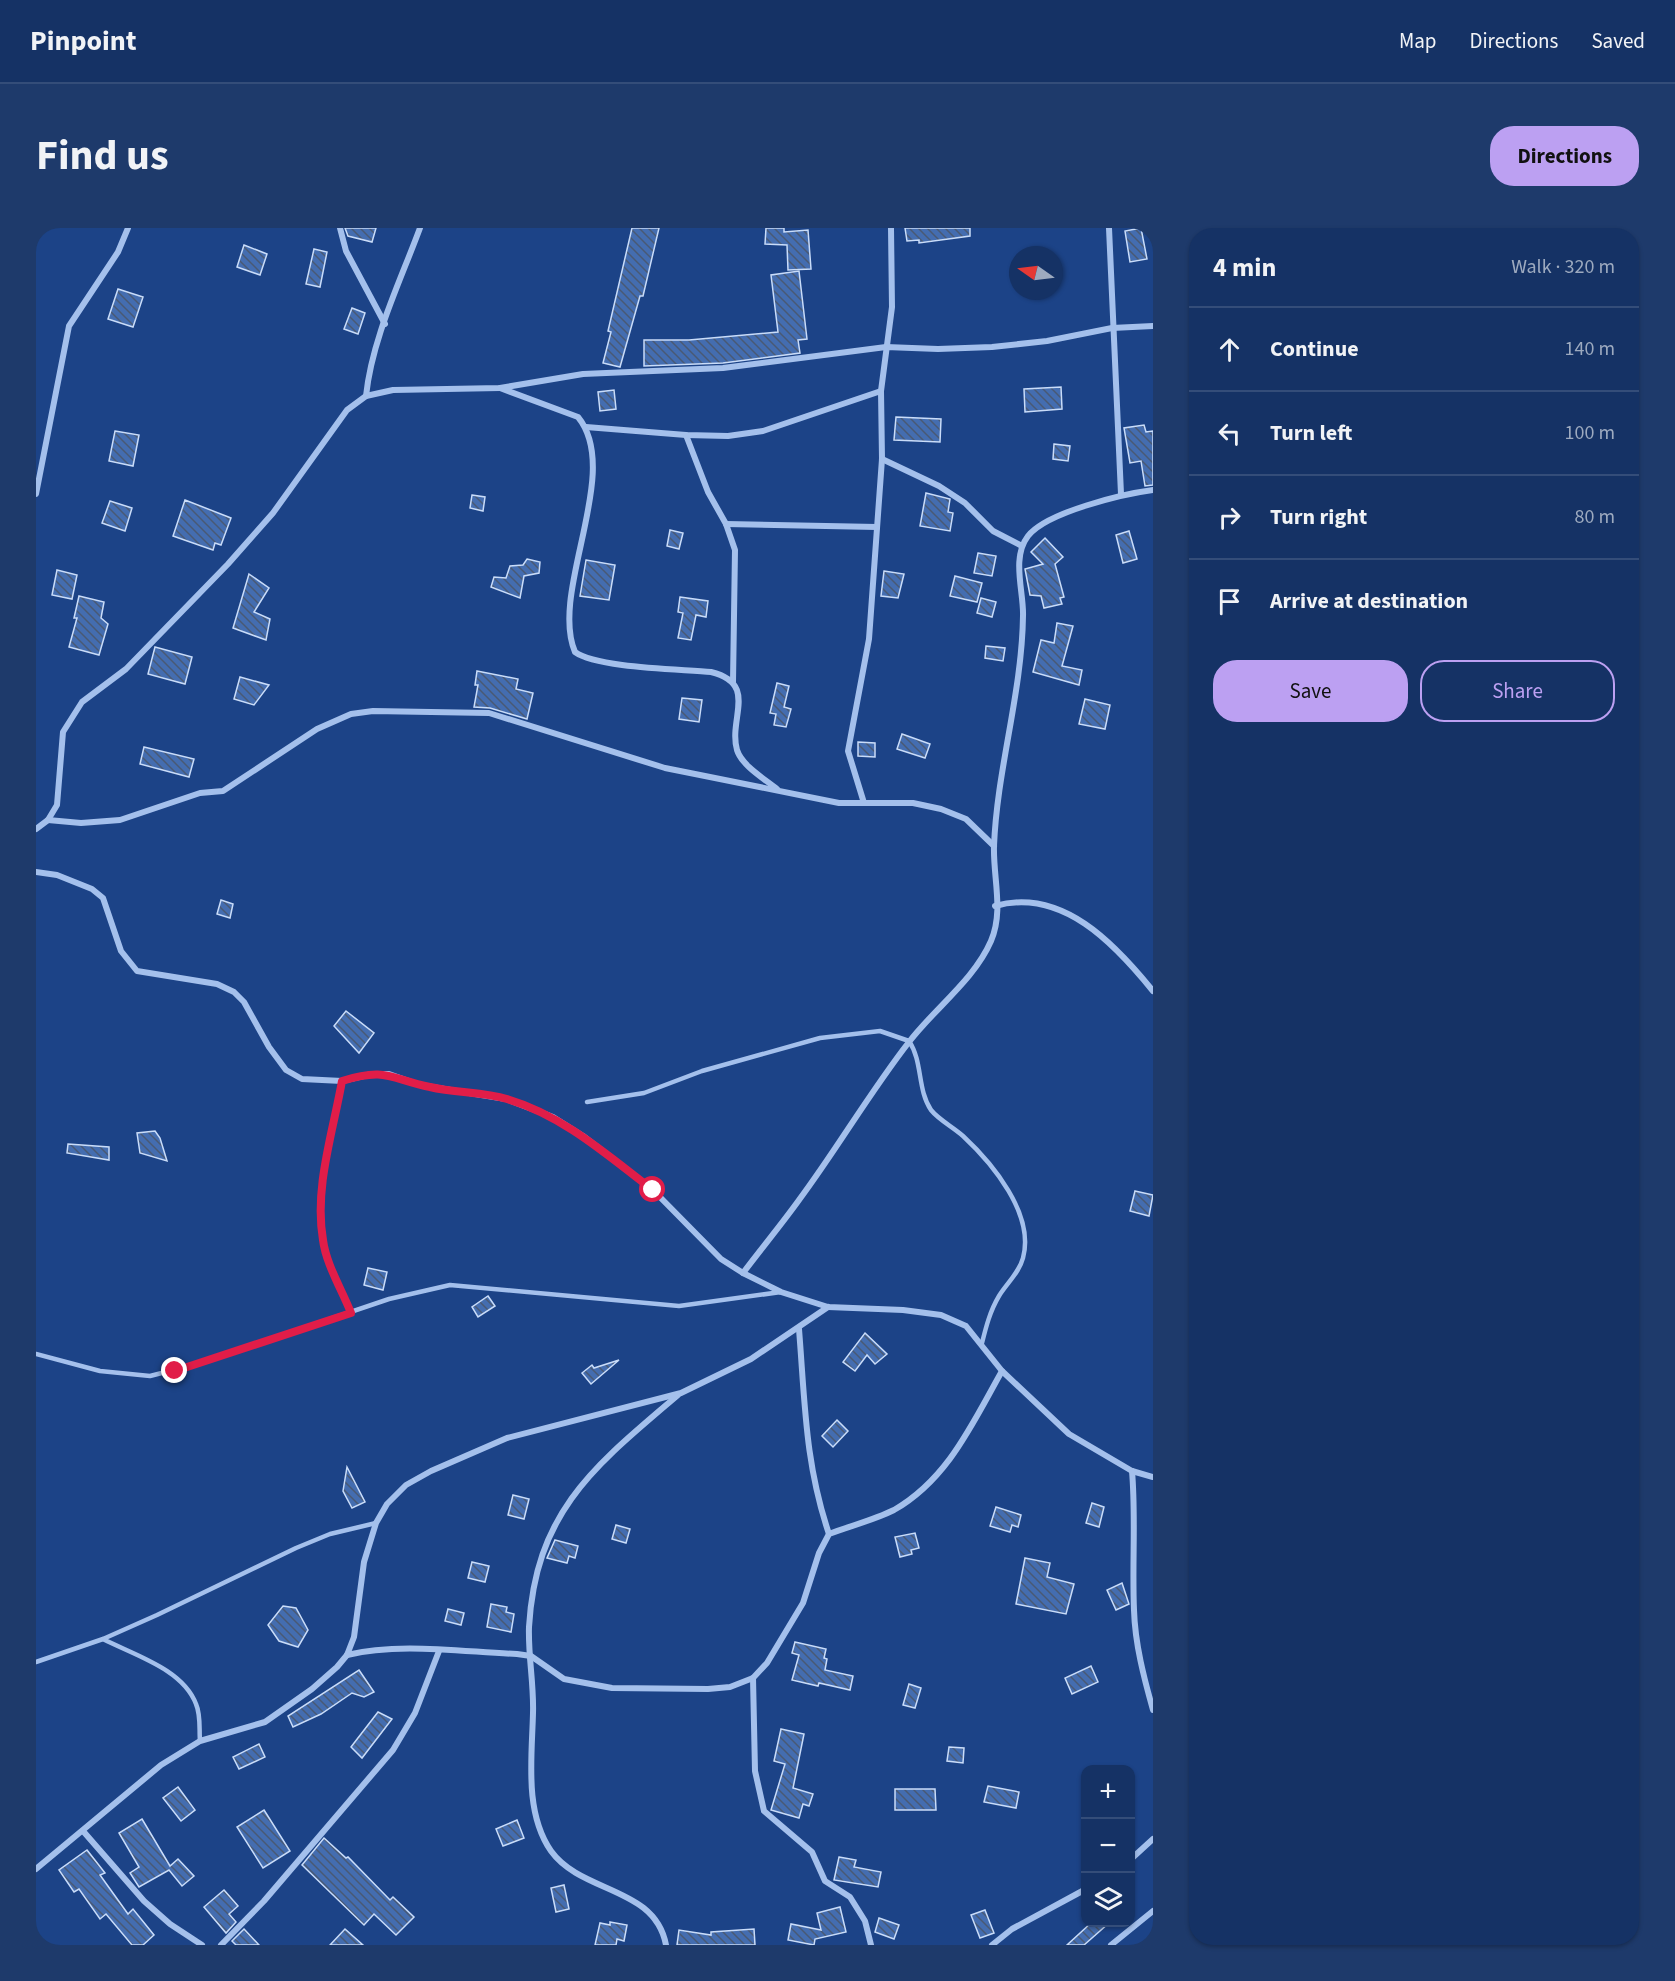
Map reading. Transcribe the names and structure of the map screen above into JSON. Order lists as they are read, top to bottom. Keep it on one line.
{"north":"left","page":{"header":"Pinpoint","nav":["Map","Directions","Saved"],"title":"Find us","buttons":["Directions",["Save","Share"]],"heading":["4 min","Walk · 320 m"],"list":[["Continue","140 m"],["Turn left","100 m"],["Turn right","80 m"],"Arrive at destination"],"map_buttons":["+","−"]}}
